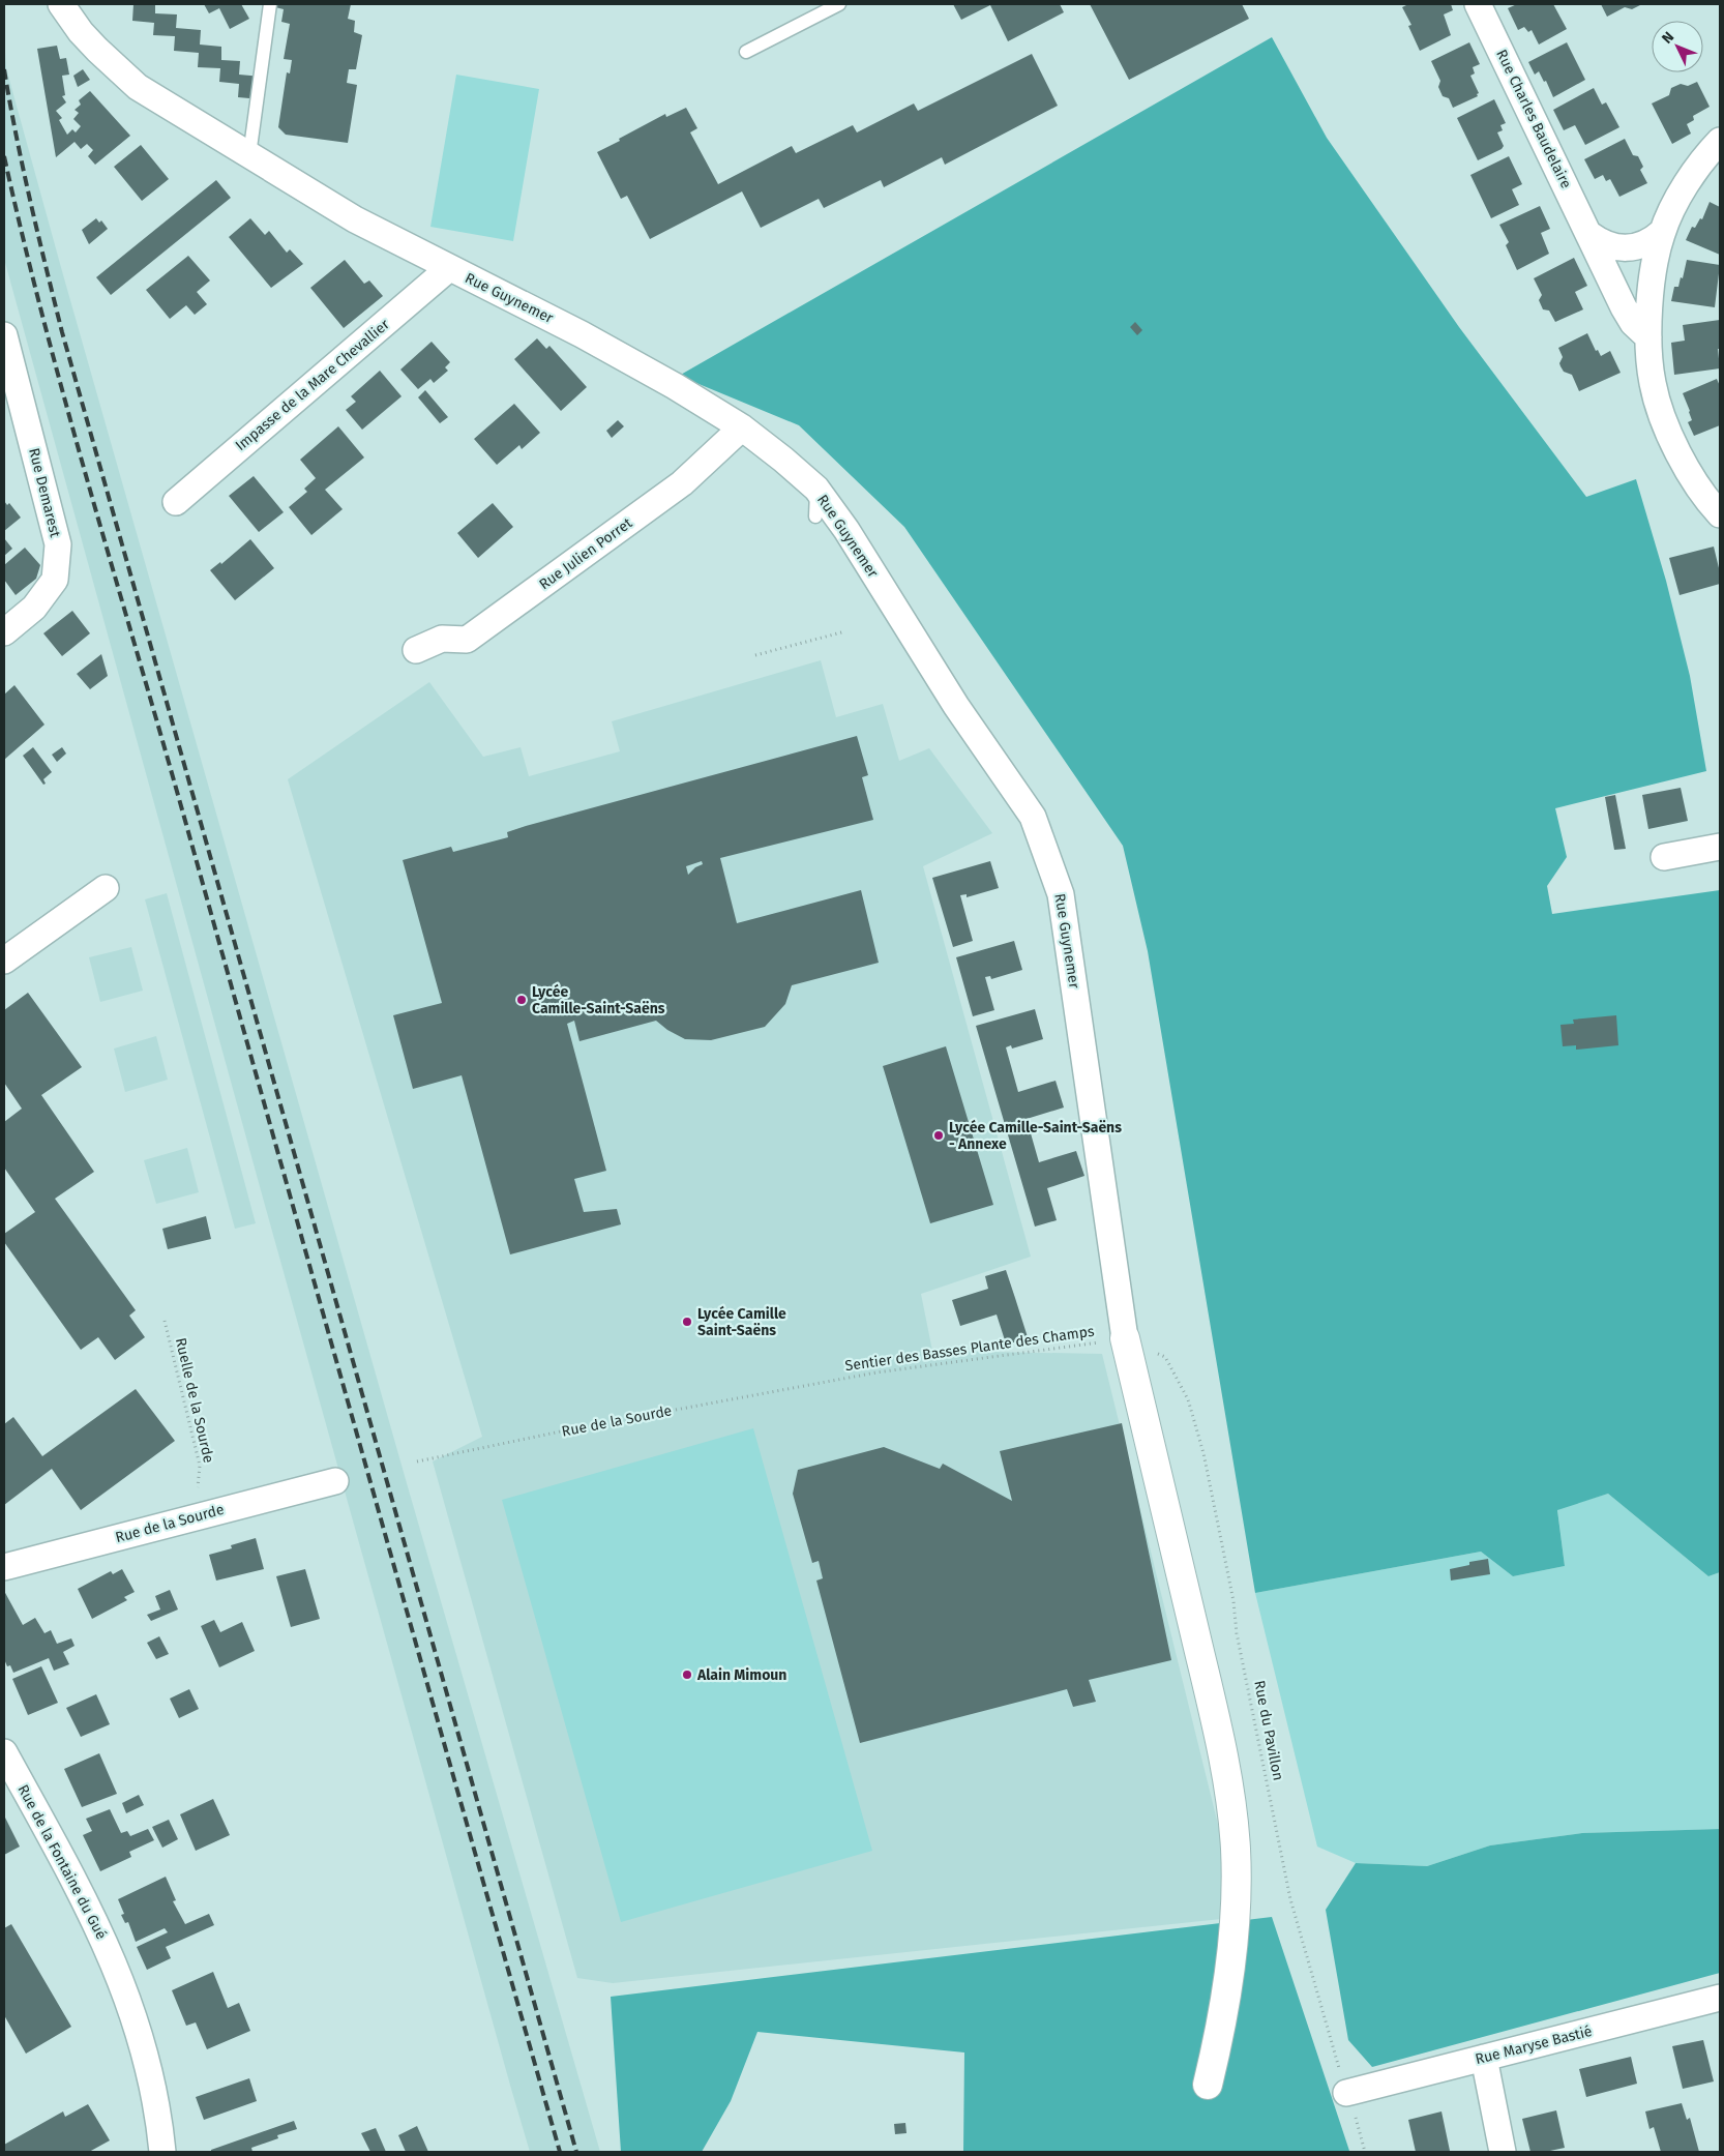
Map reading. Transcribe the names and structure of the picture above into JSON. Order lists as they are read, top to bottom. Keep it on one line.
{"streets":{"street":["Rue Charles Baudelaire","Rue Guynemer","Impasse de la Mare Chevallier","Rue Demarest","Rue Julien Porret","Rue de la Sourde","Rue de la Fontaine du Gué","Rue Maryse Bastié"],"path":["Sentier des Basses Plante des Champs","Ruelle de la Sourde","Rue du Pavillon"]},"crossings":[["Rue Guynemer","Impasse de la Mare Chevallier"],["Rue Guynemer","Rue Julien Porret"],["Rue Guynemer","Sentier des Basses Plante des Champs"],["Rue Guynemer","Rue du Pavillon"],["Sentier des Basses Plante des Champs","Rue de la Sourde"],["Sentier des Basses Plante des Champs","Rue du Pavillon"],["Ruelle de la Sourde","Rue de la Sourde"],["Rue du Pavillon","Rue Maryse Bastié"]],"places":["Lycée Camille-Saint-Saëns","Lycée Camille-Saint-Saëns - Annexe","Lycée Camille Saint-Saëns","Alain Mimoun"],"north":"top left"}
